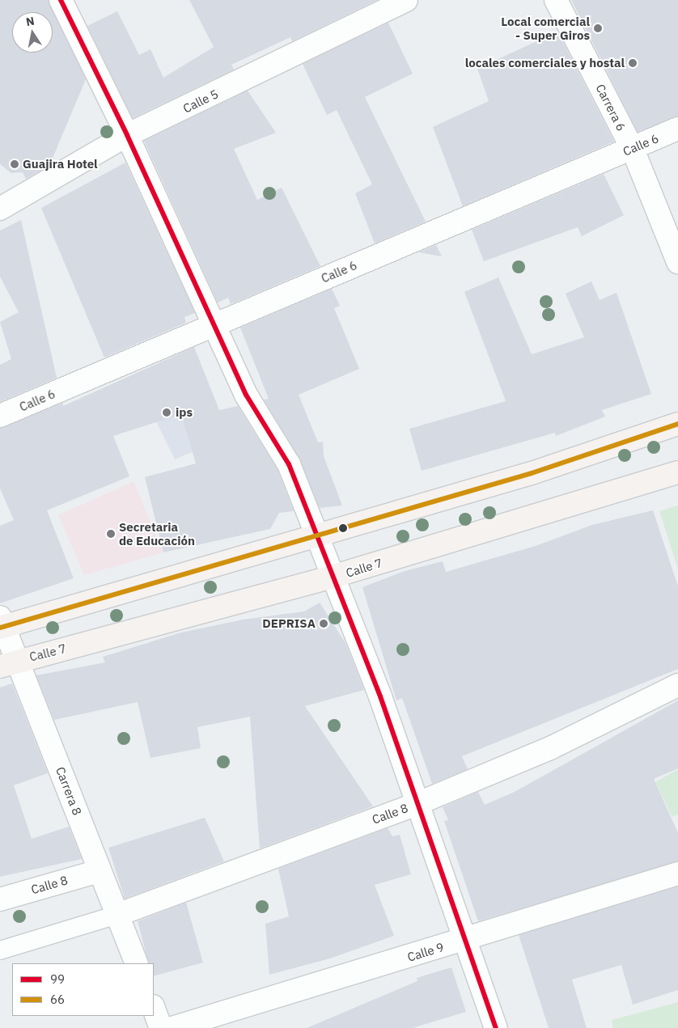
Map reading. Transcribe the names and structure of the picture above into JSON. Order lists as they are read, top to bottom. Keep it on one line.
{"streets":{"street":["Calle 5","Carrera 6","Calle 6","Calle 7","Carrera 8","Calle 8","Calle 9"]},"crossings":[["Carrera 6","Calle 6"],["Calle 7","Carrera 8"],["Carrera 8","Calle 8"]],"places":["Local comercial - Super Giros","locales comerciales y hostal","Guajira Hotel","ips","Secretaria de Educación","DEPRISA"],"lines":["transit line 99","transit line 66"],"legend":["99","66"],"north":"top"}
